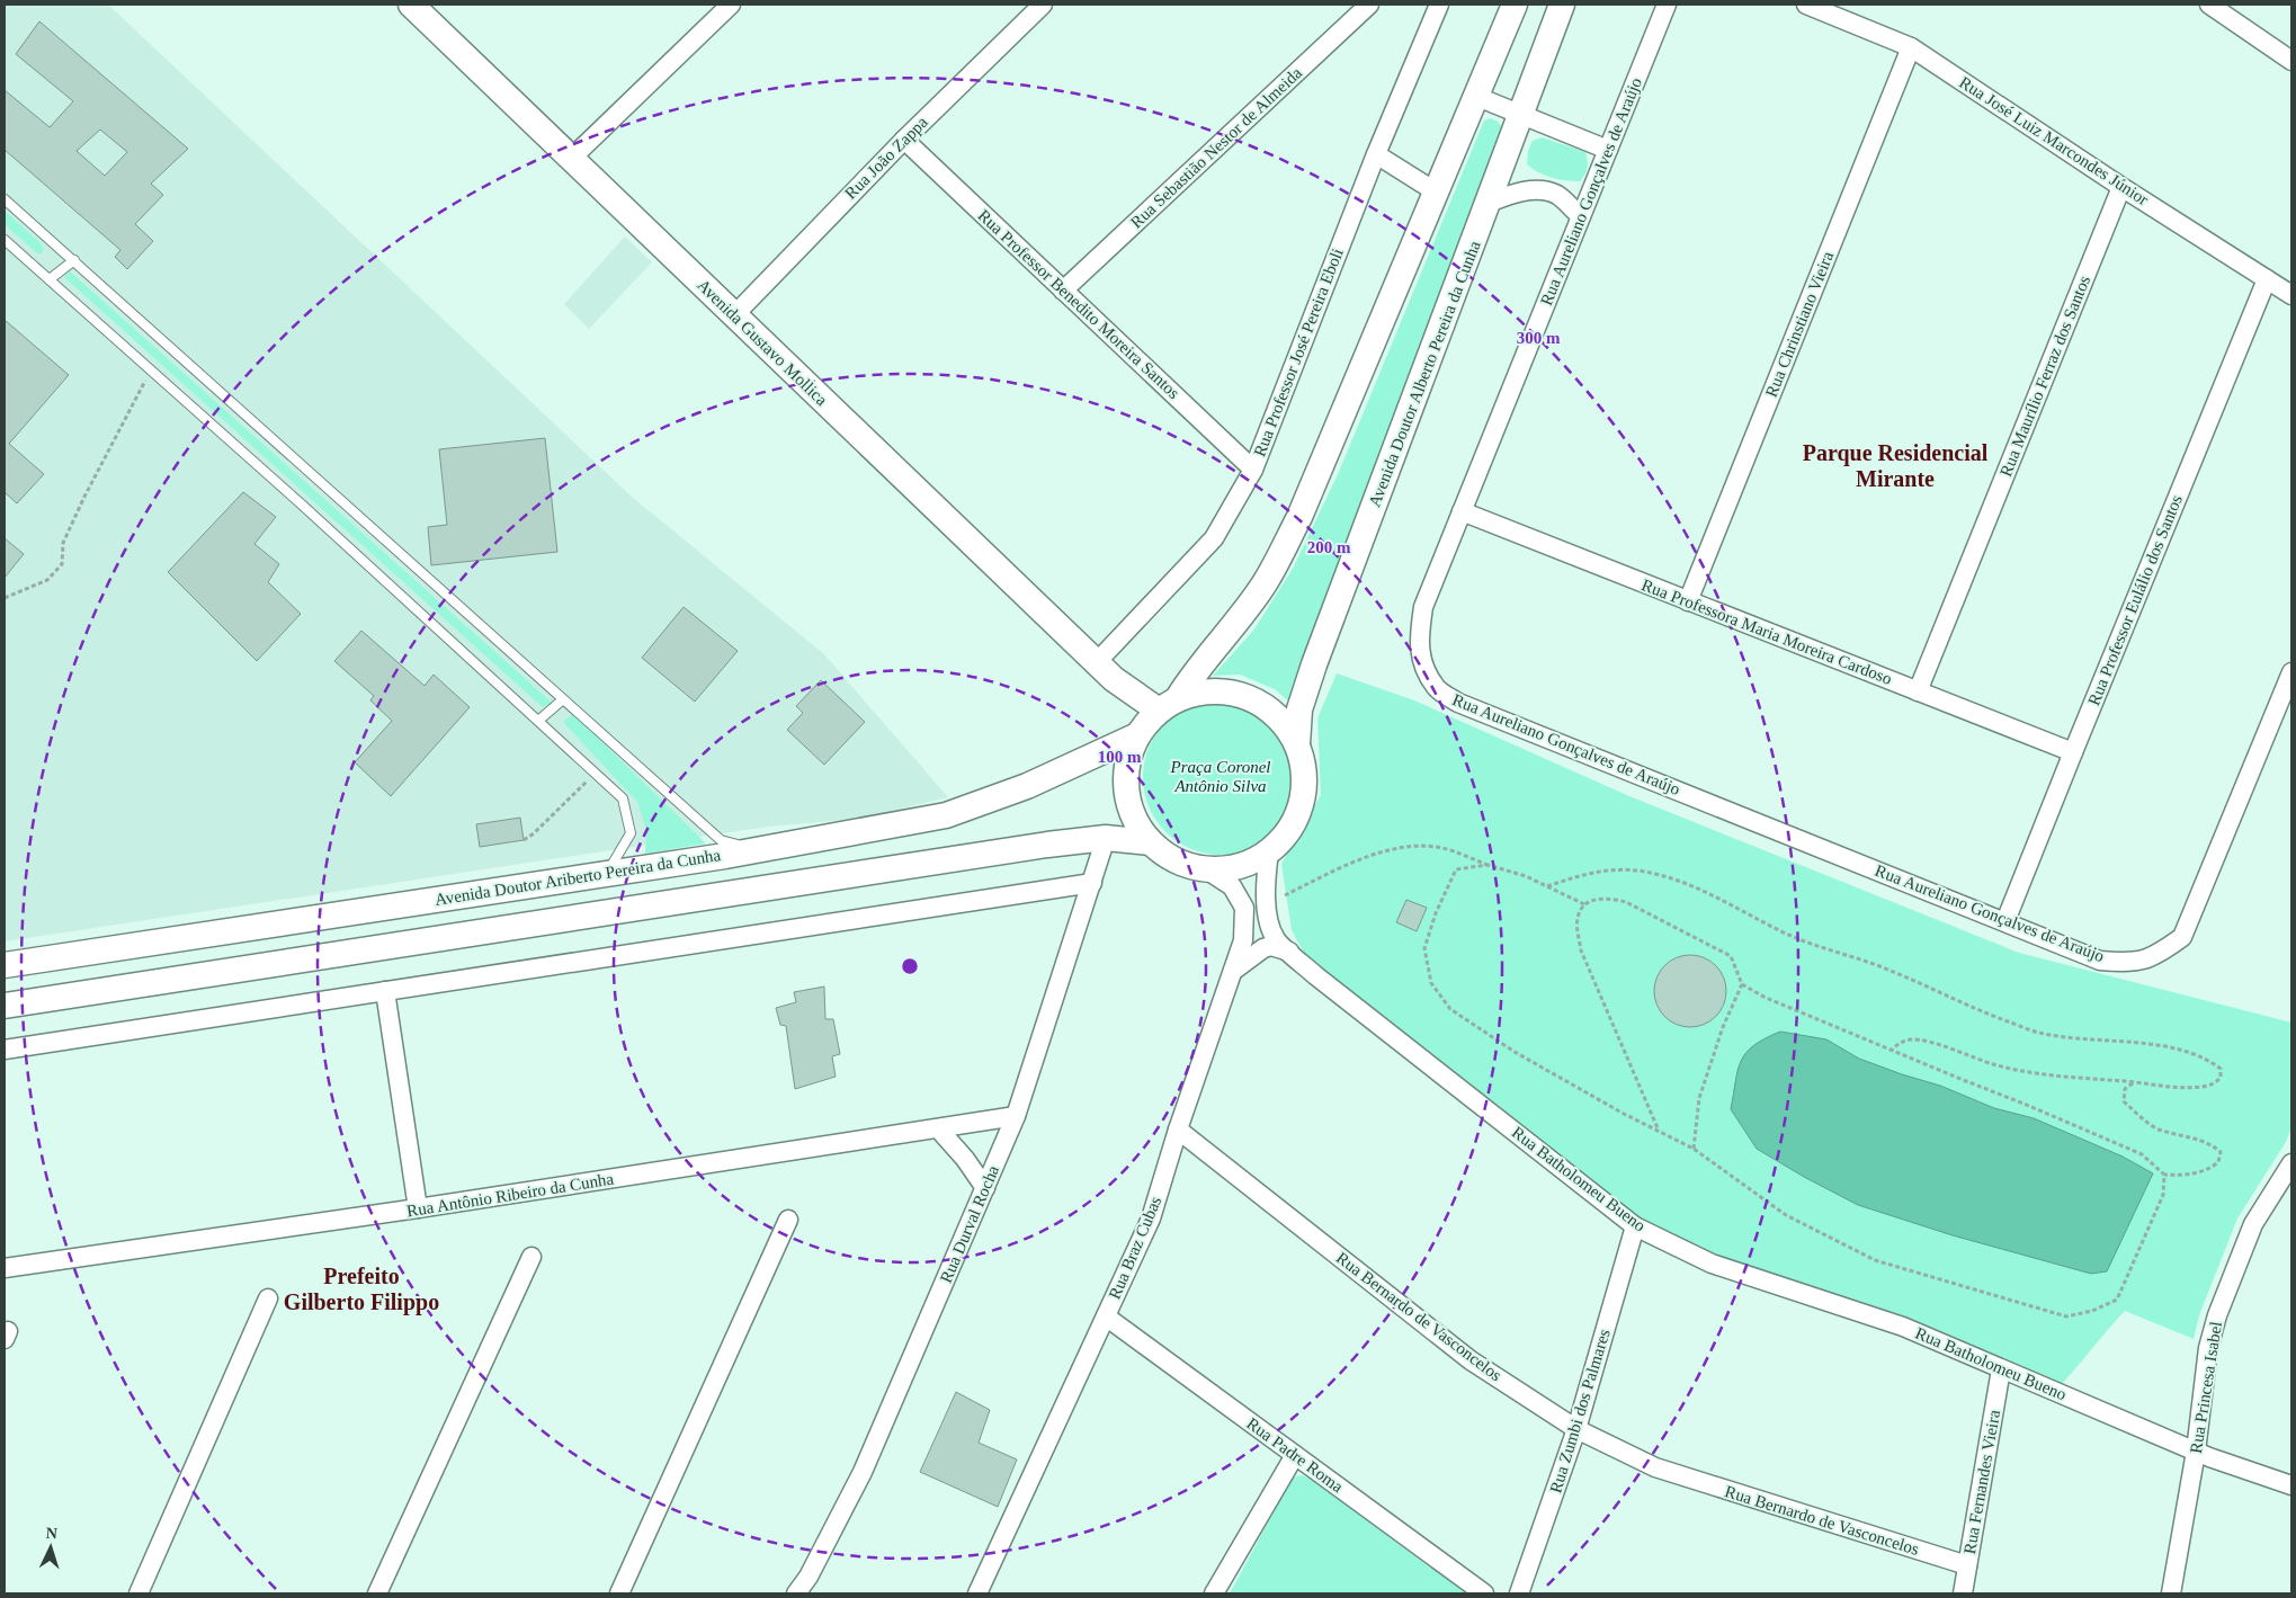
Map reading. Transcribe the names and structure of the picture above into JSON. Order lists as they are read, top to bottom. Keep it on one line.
{"streets":{"main road":["Avenida Gustavo Mollica","Avenida Doutor Alberto Pereira da Cunha","Avenida Doutor Ariberto Pereira da Cunha"],"street":["Rua José Luiz Marcondes Júnior","Rua Sebastião Nestor de Almeida","Rua João Zappa","Rua Aureliano Gonçalves de Araújo","Rua Professor Benedito Moreira Santos","Rua Chrinstiano Vieira","Rua Professor José Pereira Eboli","Rua Maurílio Ferraz dos Santos","Rua Professor Eulálio dos Santos","Rua Professora Maria Moreira Cardoso","Rua Batholomeu Bueno","Rua Antônio Ribeiro da Cunha","Rua Durval Rocha","Rua Braz Cubas","Rua Bernardo de Vasconcelos","Rua Princesa Isabel","Rua Zumbi dos Palmares","Rua Padre Roma","Rua Fernandes Vieira"]},"crossings":[["Rua José Luiz Marcondes Júnior","Rua Chrinstiano Vieira"],["Rua José Luiz Marcondes Júnior","Rua Maurílio Ferraz dos Santos"],["Rua José Luiz Marcondes Júnior","Rua Professor Eulálio dos Santos"],["Rua Sebastião Nestor de Almeida","Rua Professor Benedito Moreira Santos"],["Rua João Zappa","Rua Professor Benedito Moreira Santos"],["Rua João Zappa","Avenida Gustavo Mollica"],["Rua Aureliano Gonçalves de Araújo","Rua Professor Eulálio dos Santos"],["Rua Aureliano Gonçalves de Araújo","Rua Professora Maria Moreira Cardoso"],["Rua Professor Benedito Moreira Santos","Rua Professor José Pereira Eboli"],["Rua Chrinstiano Vieira","Rua Professora Maria Moreira Cardoso"],["Avenida Gustavo Mollica","Rua Professor José Pereira Eboli"],["Avenida Gustavo Mollica","Avenida Doutor Alberto Pereira da Cunha"],["Avenida Gustavo Mollica","Avenida Doutor Ariberto Pereira da Cunha"],["Avenida Gustavo Mollica","Rua Batholomeu Bueno"],["Avenida Gustavo Mollica","Rua Braz Cubas"],["Avenida Doutor Alberto Pereira da Cunha","Avenida Doutor Ariberto Pereira da Cunha"],["Avenida Doutor Alberto Pereira da Cunha","Rua Batholomeu Bueno"],["Avenida Doutor Alberto Pereira da Cunha","Rua Braz Cubas"],["Rua Maurílio Ferraz dos Santos","Rua Professora Maria Moreira Cardoso"],["Rua Professor Eulálio dos Santos","Rua Professora Maria Moreira Cardoso"],["Avenida Doutor Ariberto Pereira da Cunha","Rua Batholomeu Bueno"],["Avenida Doutor Ariberto Pereira da Cunha","Rua Braz Cubas"],["Rua Batholomeu Bueno","Rua Braz Cubas"],["Rua Batholomeu Bueno","Rua Princesa Isabel"],["Rua Batholomeu Bueno","Rua Zumbi dos Palmares"],["Rua Batholomeu Bueno","Rua Fernandes Vieira"],["Rua Antônio Ribeiro da Cunha","Rua Durval Rocha"],["Rua Braz Cubas","Rua Bernardo de Vasconcelos"],["Rua Braz Cubas","Rua Padre Roma"],["Rua Bernardo de Vasconcelos","Rua Zumbi dos Palmares"],["Rua Bernardo de Vasconcelos","Rua Fernandes Vieira"]],"districts":["Parque Residencial Mirante","Prefeito Gilberto Filippo"],"parks":["Praça Coronel Antônio Silva"],"north":"top","rings":["300 m","200 m","100 m"]}
